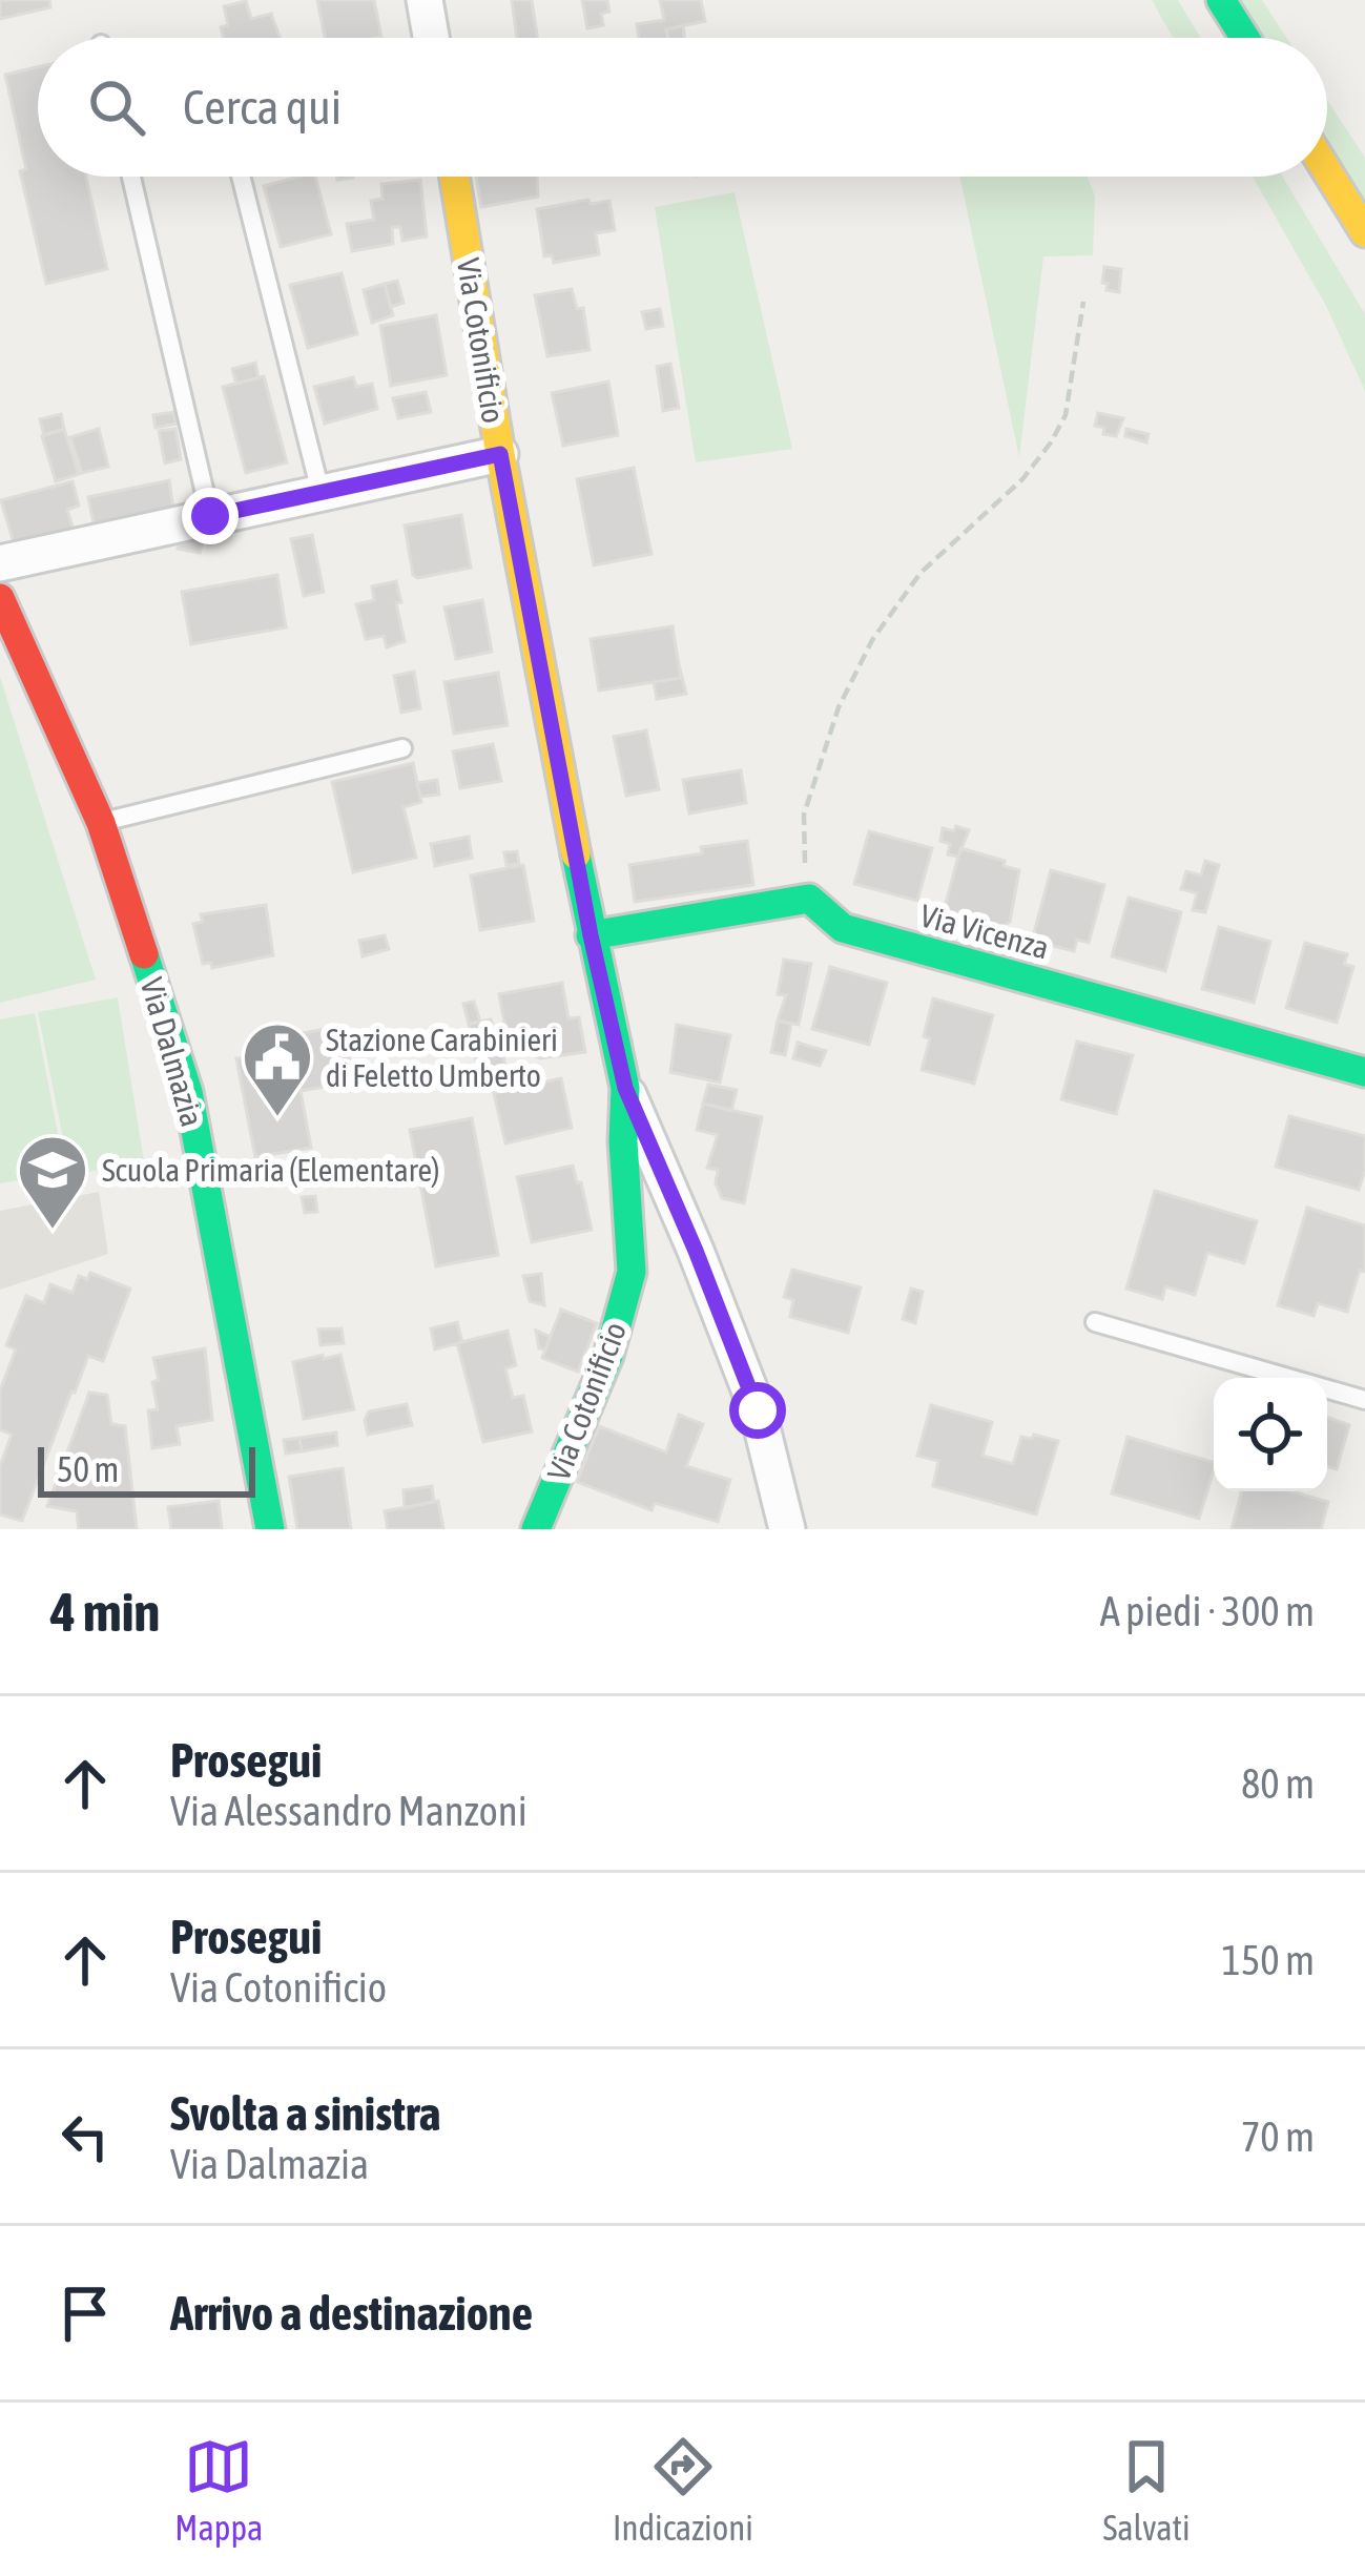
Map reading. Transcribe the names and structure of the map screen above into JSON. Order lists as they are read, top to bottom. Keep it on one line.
{"streets":{"street":["Via Cotonificio","Via Vicenza","Via Dalmazia"]},"places":{"public building":["Stazione Carabinieri di Feletto Umberto"],"school or university":["Scuola Primaria (Elementare)"]},"scale_bar":"50 m","page":{"search":"Cerca qui","scale":"50 m","heading":["4 min","A piedi · 300 m"],"list":[["Prosegui","Via Alessandro Manzoni","80 m"],["Prosegui","Via Cotonificio","150 m"],["Svolta a sinistra","Via Dalmazia","70 m"],"Arrivo a destinazione"],"nav":["Mappa","Indicazioni","Salvati"]}}
